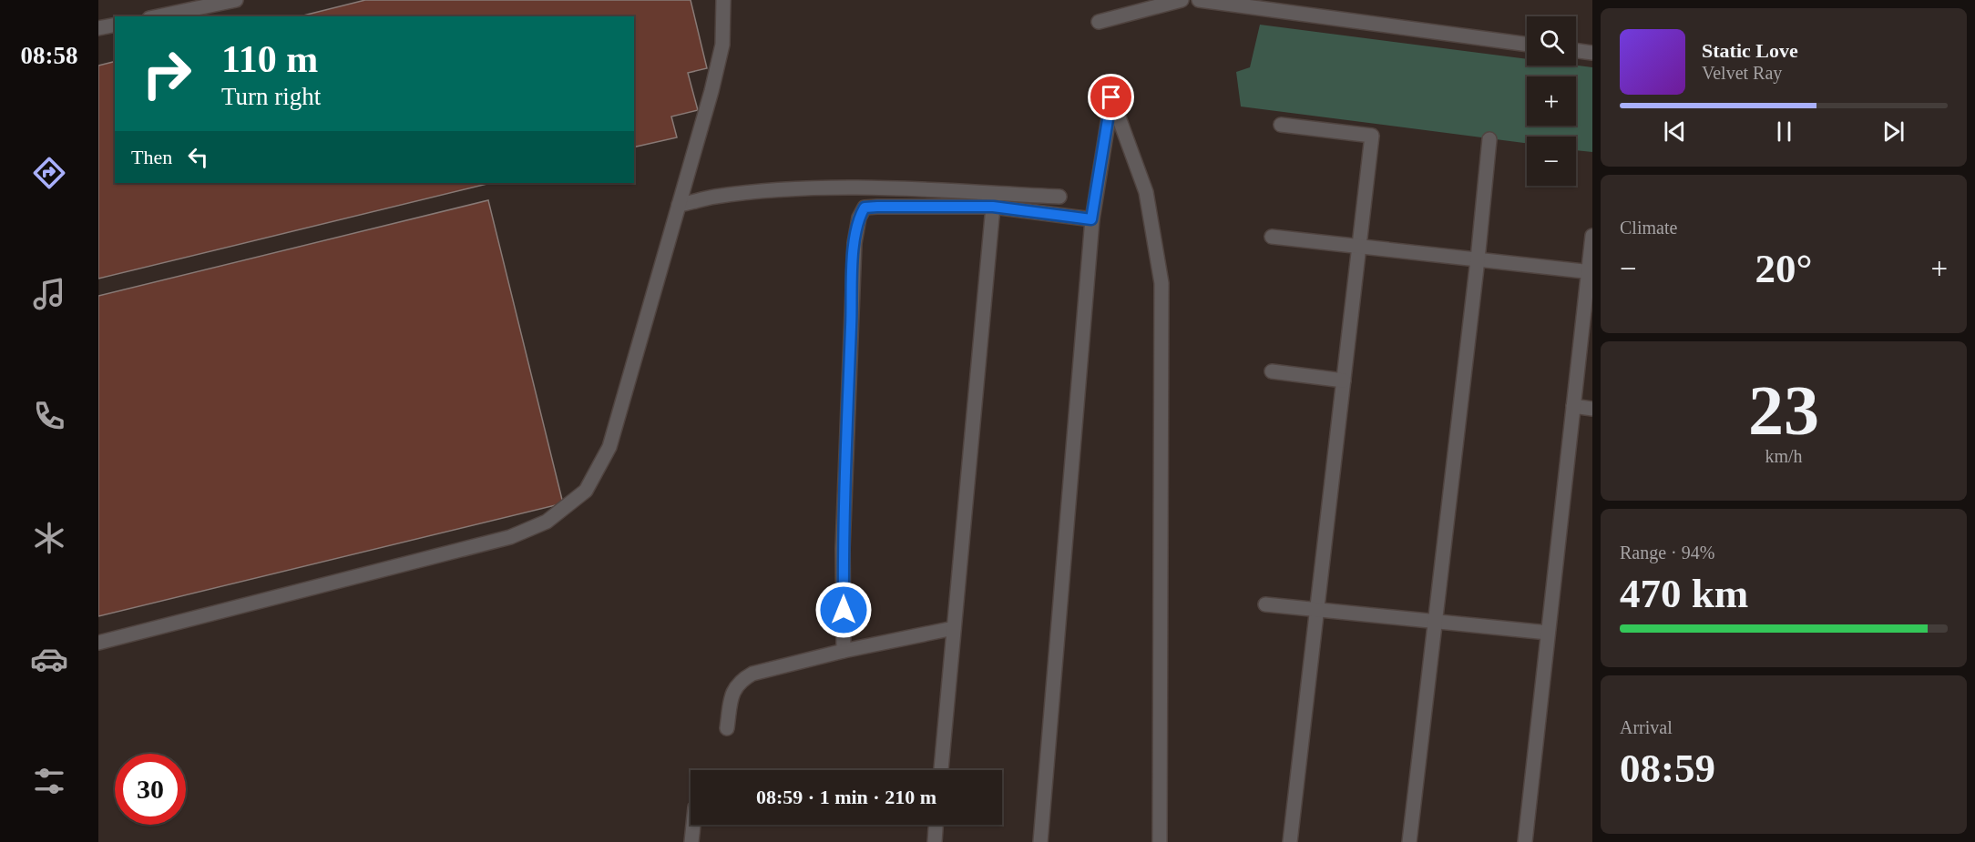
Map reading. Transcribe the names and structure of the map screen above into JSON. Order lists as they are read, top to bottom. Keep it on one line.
{"page":{"tabs":"08:58","map_buttons":["+","−"],"turn":["110 m","Turn right"],"song":["Static Love","Velvet Ray"],"then":"Then","tile":["Climate",["23","km/h"],["Range · 94%","470 km"],["Arrival","08:59"]],"heat":["−","20°","+"],"limit":"30","trip":"08:59 · 1 min · 210 m"}}
